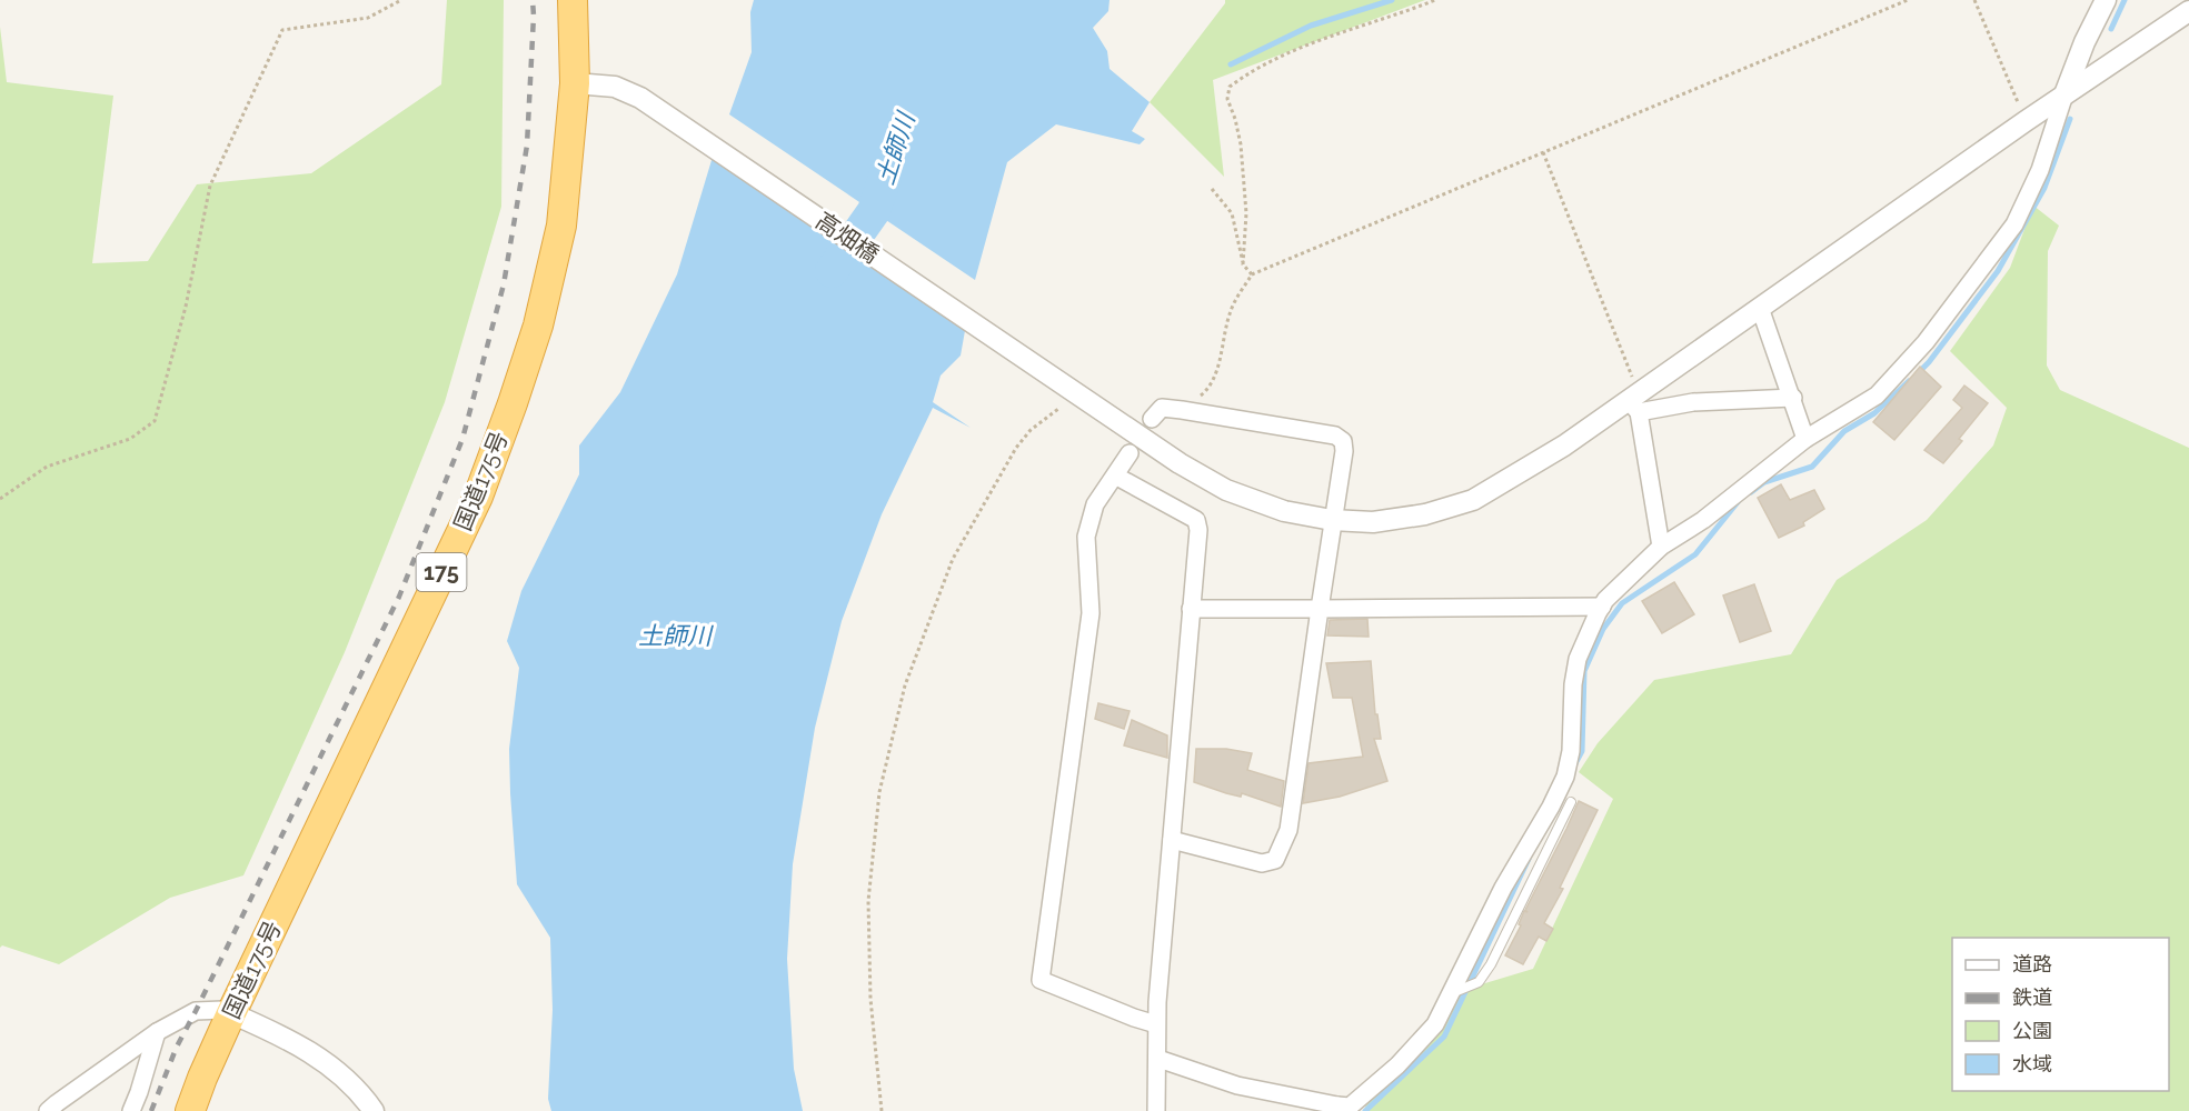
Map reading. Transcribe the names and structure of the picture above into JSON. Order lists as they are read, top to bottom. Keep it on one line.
{"streets":{"highway":["国道175号","175"],"street":["高畑橋"]},"crossings":[["高畑橋","国道175号"]],"water":["土師川"],"legend":["道路","鉄道","公園","水域"]}
